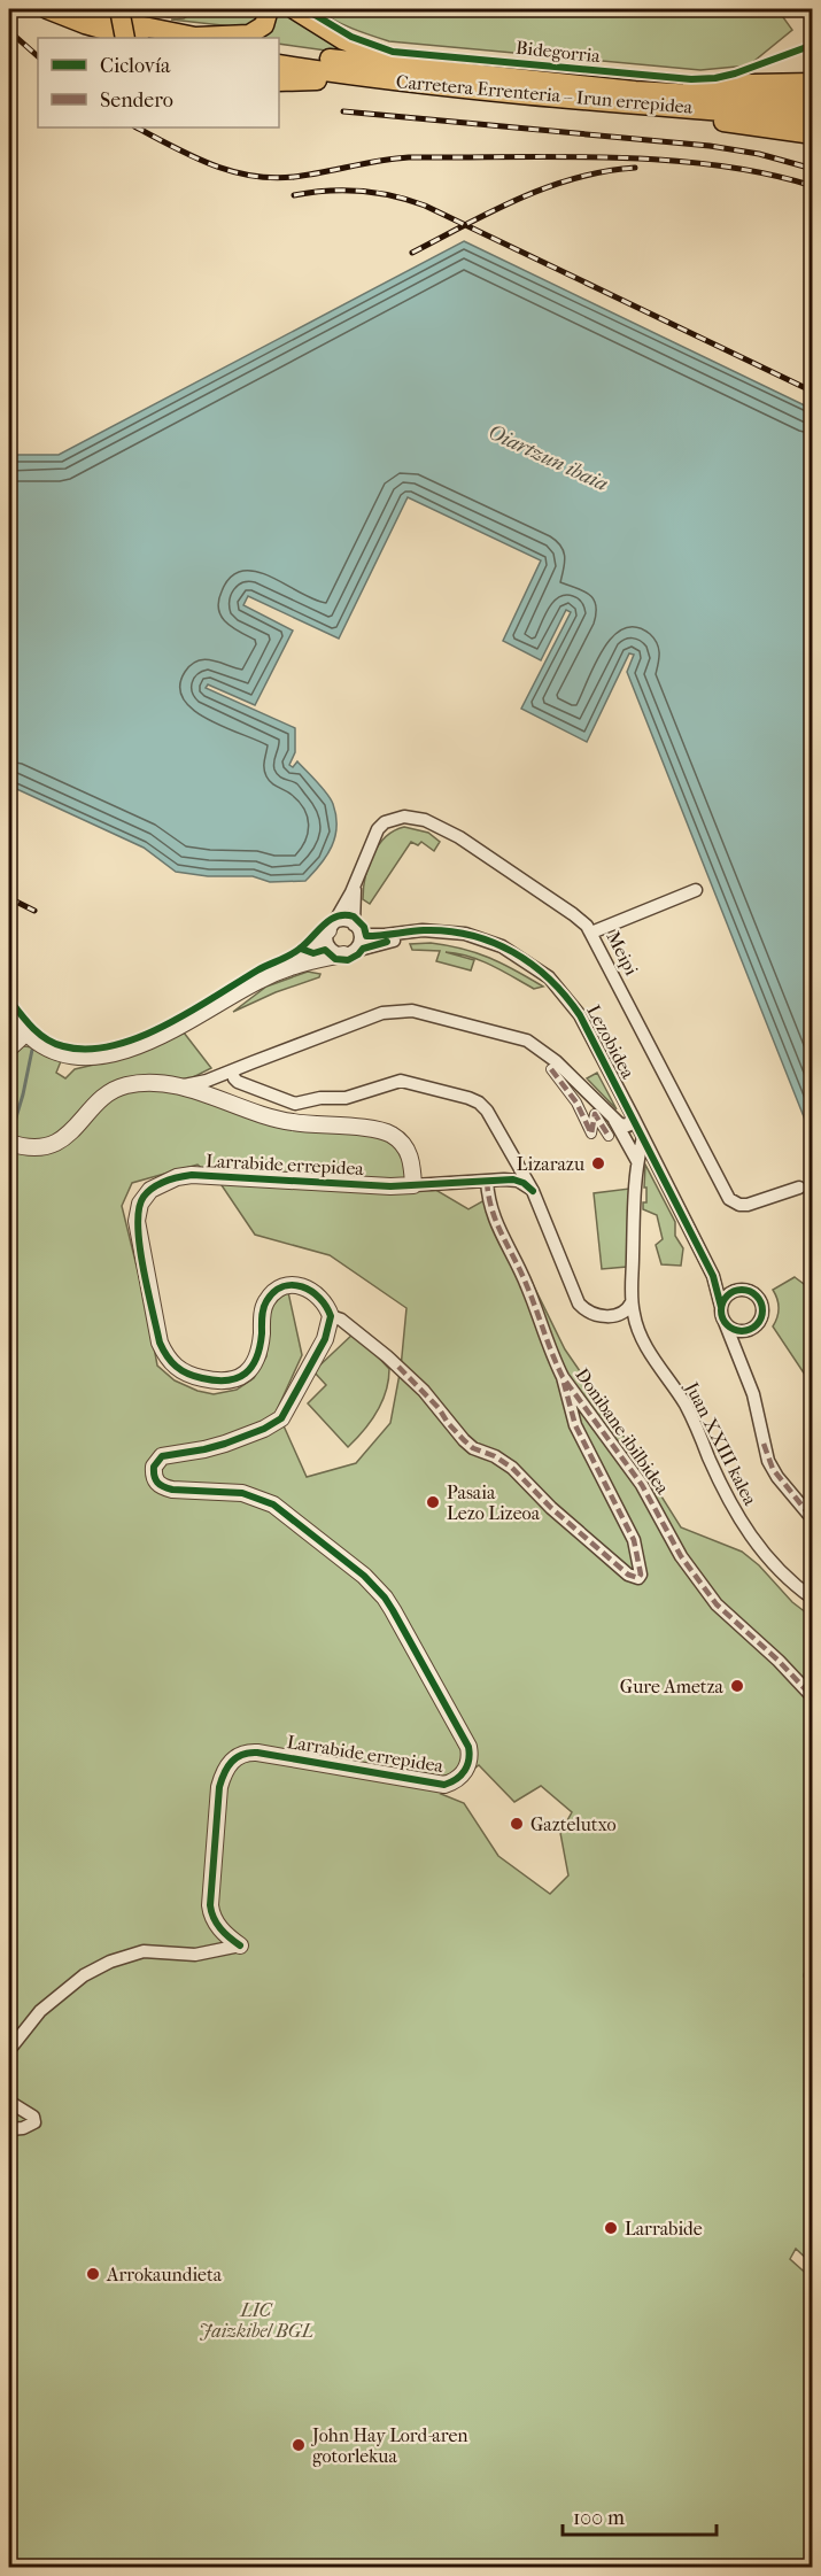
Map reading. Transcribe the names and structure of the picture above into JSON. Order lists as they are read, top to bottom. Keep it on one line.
{"streets":{"main road":["Carretera Errenteria – Irun errepidea"],"street":["Meipi","Lezobidea","Larrabide errepidea","Donibane ibilbidea","Juan XXIII kalea"],"cycle path":["Bidegorria"]},"crossings":[["Meipi","Lezobidea"],["Lezobidea","Juan XXIII kalea"]],"water":["Oiartzun ibaia"],"parks":["LIC Jaizkibel BGL"],"places":["Lizarazu","Pasaia Lezo Lizeoa","Gure Ametza","Gaztelutxo","Larrabide","Arrokaundieta","John Hay Lord-aren gotorlekua"],"legend":["Ciclovía","Sendero"],"scale_bar":"100 m"}
